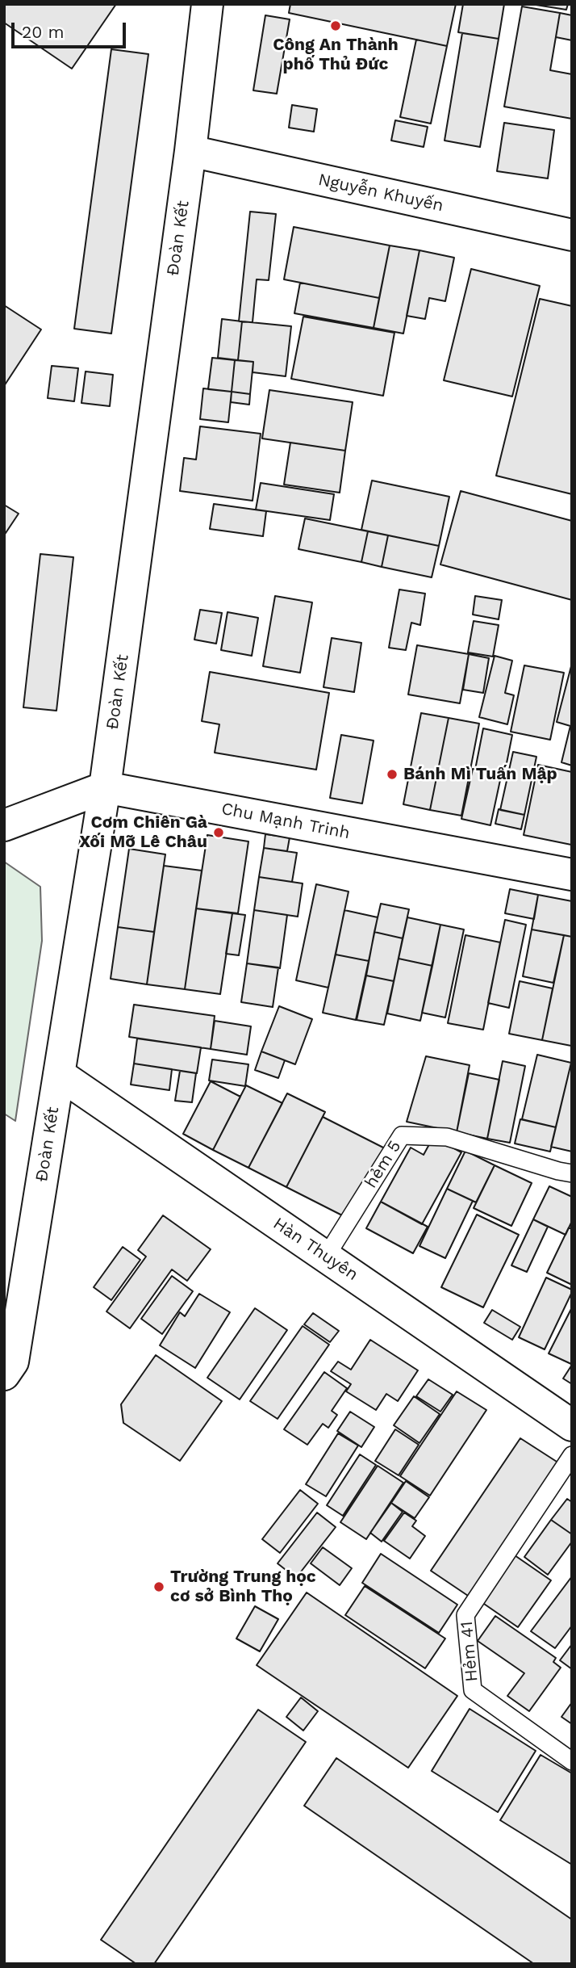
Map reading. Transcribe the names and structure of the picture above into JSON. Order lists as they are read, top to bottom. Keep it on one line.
{"streets":{"street":["Nguyễn Khuyến","Đoàn Kết","Chu Mạnh Trinh","Hàn Thuyên"],"lane":["hẻm 5","Hẻm 41"]},"crossings":[["Nguyễn Khuyến","Đoàn Kết"],["Đoàn Kết","Chu Mạnh Trinh"],["Đoàn Kết","Hàn Thuyên"],["hẻm 5","Hàn Thuyên"]],"places":["Công An Thành phố Thủ Đức","Bánh Mì Tuấn Mập","Cơm Chiên Gà Xối Mỡ Lê Châu","Trường Trung học cơ sở Bình Thọ"],"scale_bar":"20 m"}
